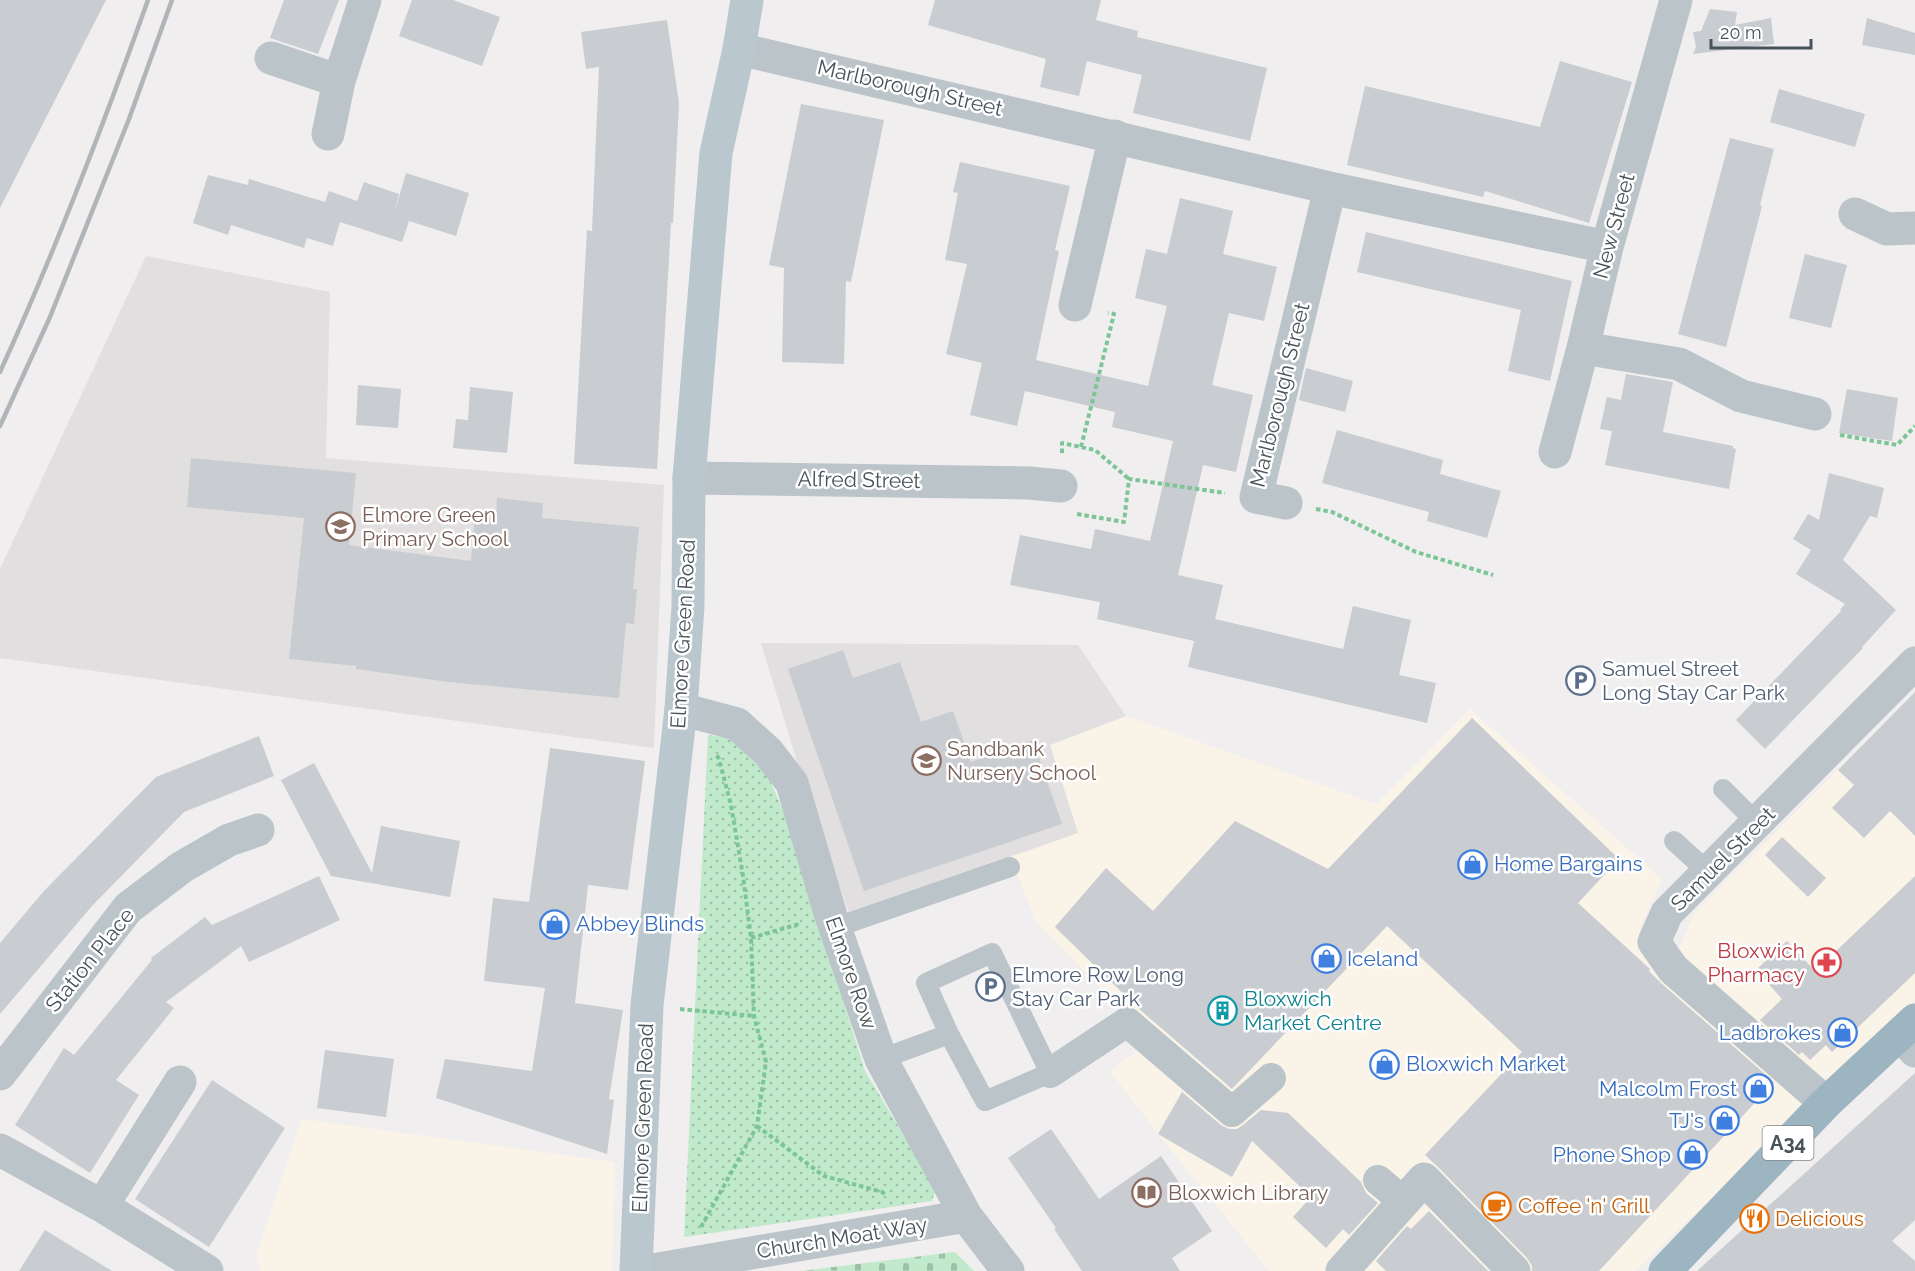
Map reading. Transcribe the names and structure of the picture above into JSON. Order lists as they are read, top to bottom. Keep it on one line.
{"streets":{"highway":["A34"],"main road":["Elmore Green Road"],"street":["Marlborough Street","New Street","Alfred Street","Samuel Street","Station Place","Elmore Row","Church Moat Way"]},"crossings":[["Marlborough Street","New Street"],["Marlborough Street","Elmore Green Road"],["Alfred Street","Elmore Green Road"],["Elmore Green Road","Elmore Row"],["Samuel Street","A34"],["Elmore Row","Church Moat Way"]],"places":{"school or university":["Elmore Green Primary School","Sandbank Nursery School"],"parking":["Samuel Street Long Stay Car Park","Elmore Row Long Stay Car Park"],"shop":["Home Bargains","Abbey Blinds","Iceland","Ladbrokes","Bloxwich Market","Malcolm Frost","TJ's","Phone Shop"],"pharmacy":["Bloxwich Pharmacy"],"building":["Bloxwich Market Centre"],"library":["Bloxwich Library"],"cafe":["Coffee 'n' Grill"],"restaurant":["Delicious"]},"scale_bar":"20 m"}
